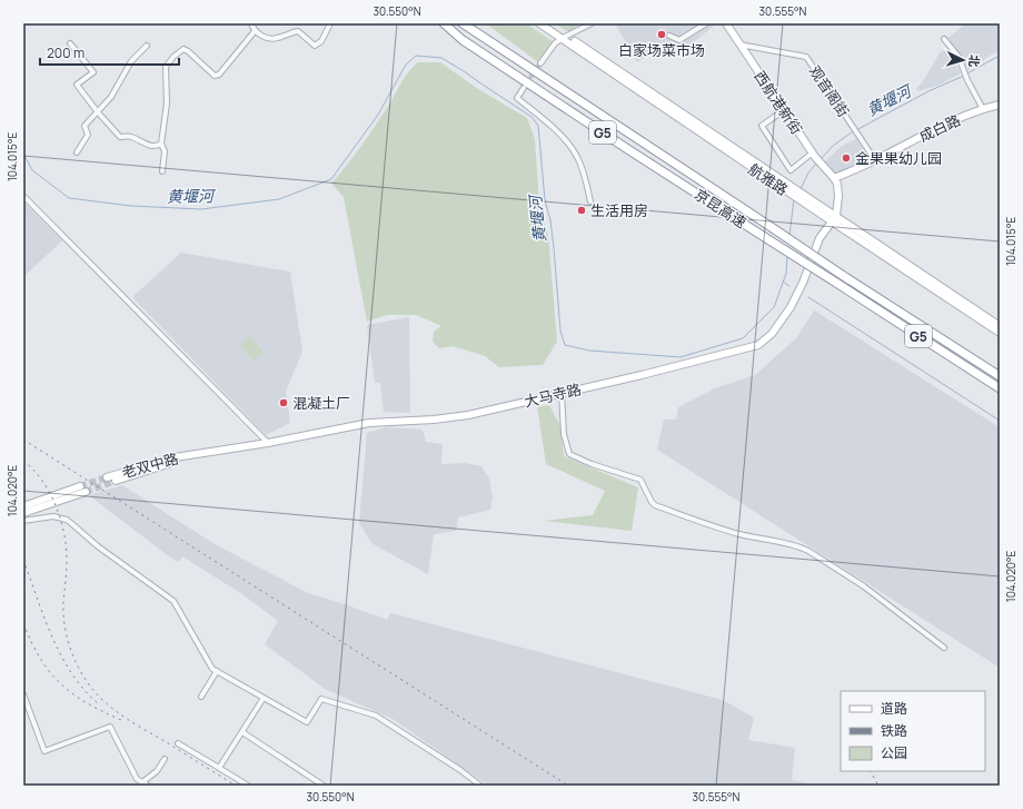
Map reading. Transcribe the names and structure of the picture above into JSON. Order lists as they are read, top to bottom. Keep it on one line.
{"streets":{"highway":["G5","京昆高速"],"street":["观音阁街","西航港新街","成白路","航雅路","大马寺路","老双中路"]},"crossings":[["观音阁街","西航港新街"],["观音阁街","成白路"],["西航港新街","成白路"],["航雅路","大马寺路"],["大马寺路","老双中路"]],"water":["黄堰河"],"places":["白家场菜市场","金果果幼儿园","生活用房","混凝土厂"],"legend":["道路","铁路","公园"],"scale_bar":"200 m","north":"right","coordinates":["30.550°N","30.555°N","104.015°E","104.020°E"]}
